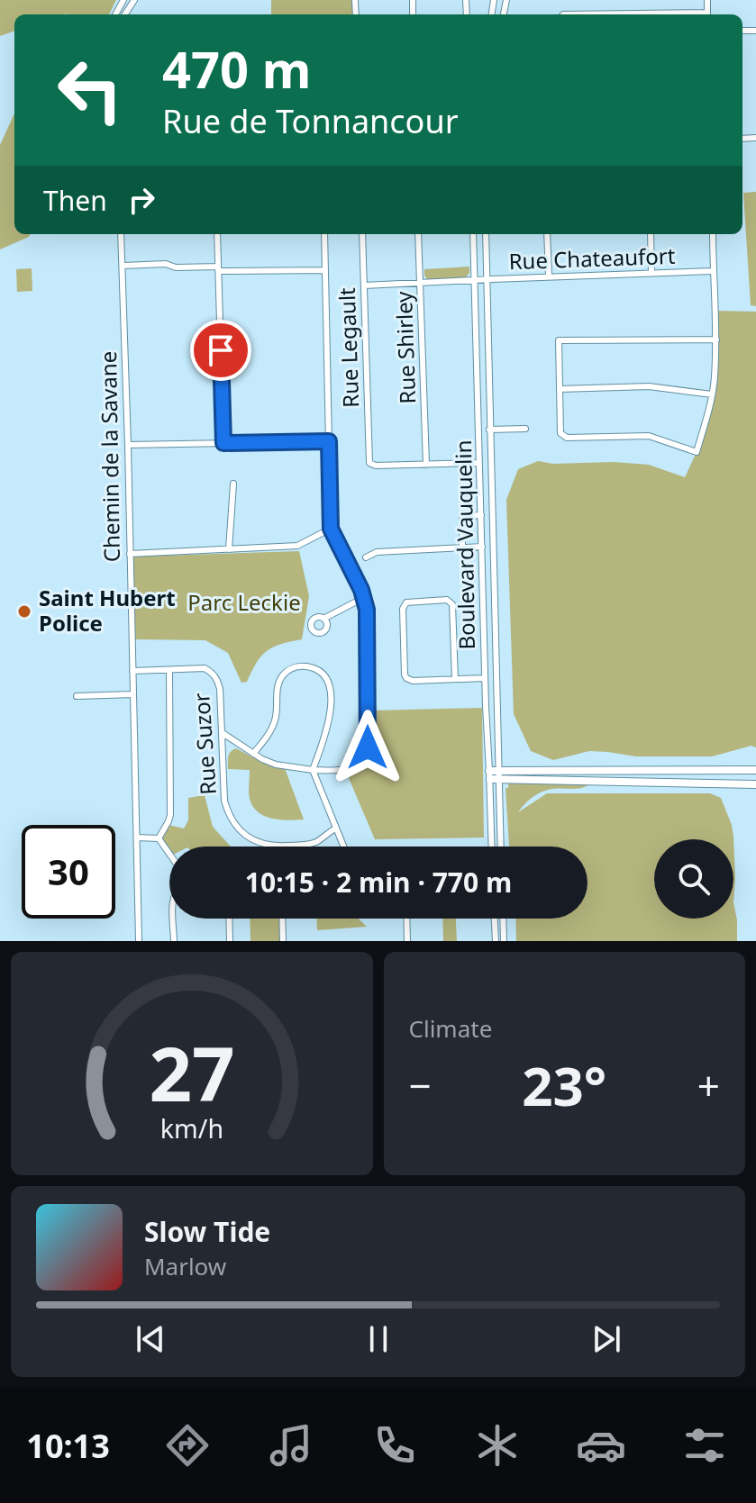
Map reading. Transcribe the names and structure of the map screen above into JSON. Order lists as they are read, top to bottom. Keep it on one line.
{"streets":{"street":["Rue Chateaufort","Rue Legault","Rue Shirley","Chemin de la Savane","Boulevard Vauquelin","Rue Suzor"]},"crossings":[["Rue Chateaufort","Rue Legault"],["Rue Chateaufort","Rue Shirley"],["Rue Chateaufort","Boulevard Vauquelin"],["Rue Legault","Rue Shirley"],["Chemin de la Savane","Rue Suzor"]],"parks":["Parc Leckie"],"places":["Saint Hubert Police"],"page":{"turn":["470 m","Rue de Tonnancour"],"then":"Then","limit":"30","trip":"10:15 · 2 min · 770 m","tile":"Climate","heat":["−","23°","+"],"song":["Slow Tide","Marlow"],"tabs":"10:13","gauge":["27","km/h"]}}
